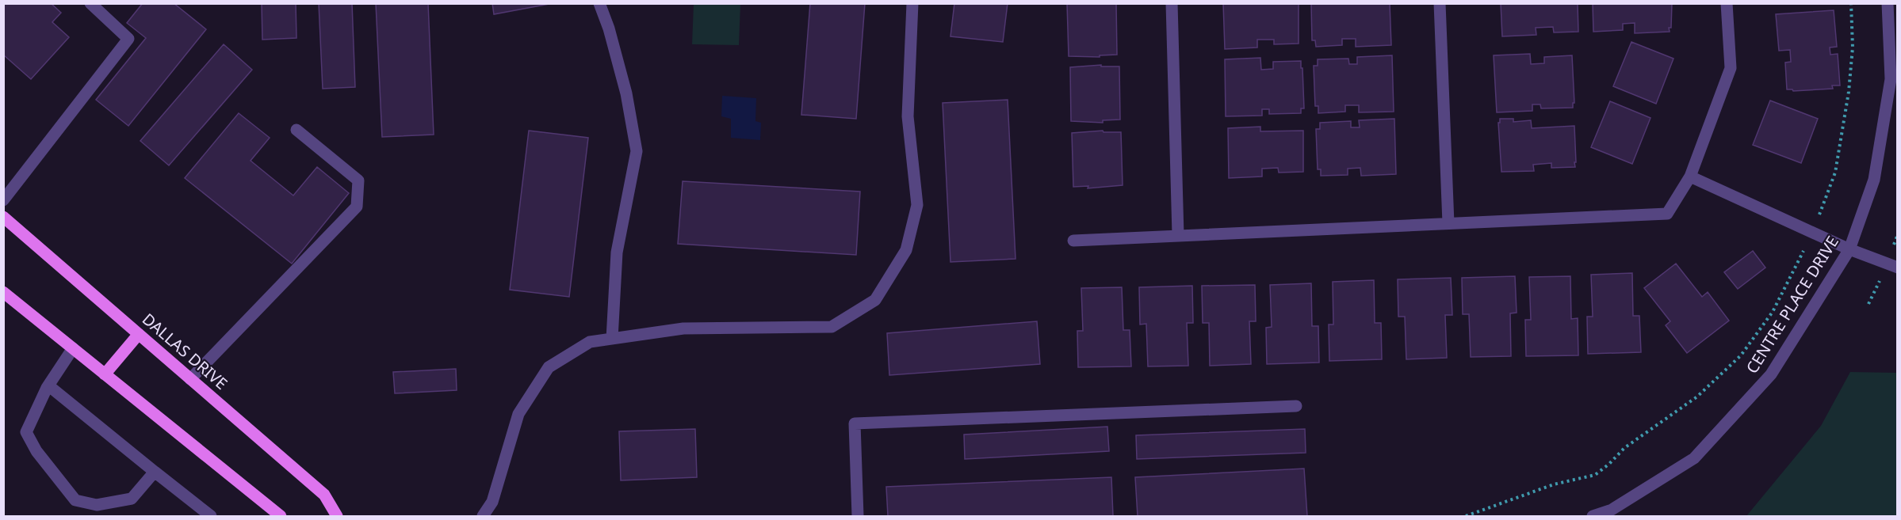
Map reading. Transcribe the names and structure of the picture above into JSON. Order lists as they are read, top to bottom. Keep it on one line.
{"streets":{"main road":["DALLAS DRIVE"],"street":["CENTRE PLACE DRIVE"]}}
